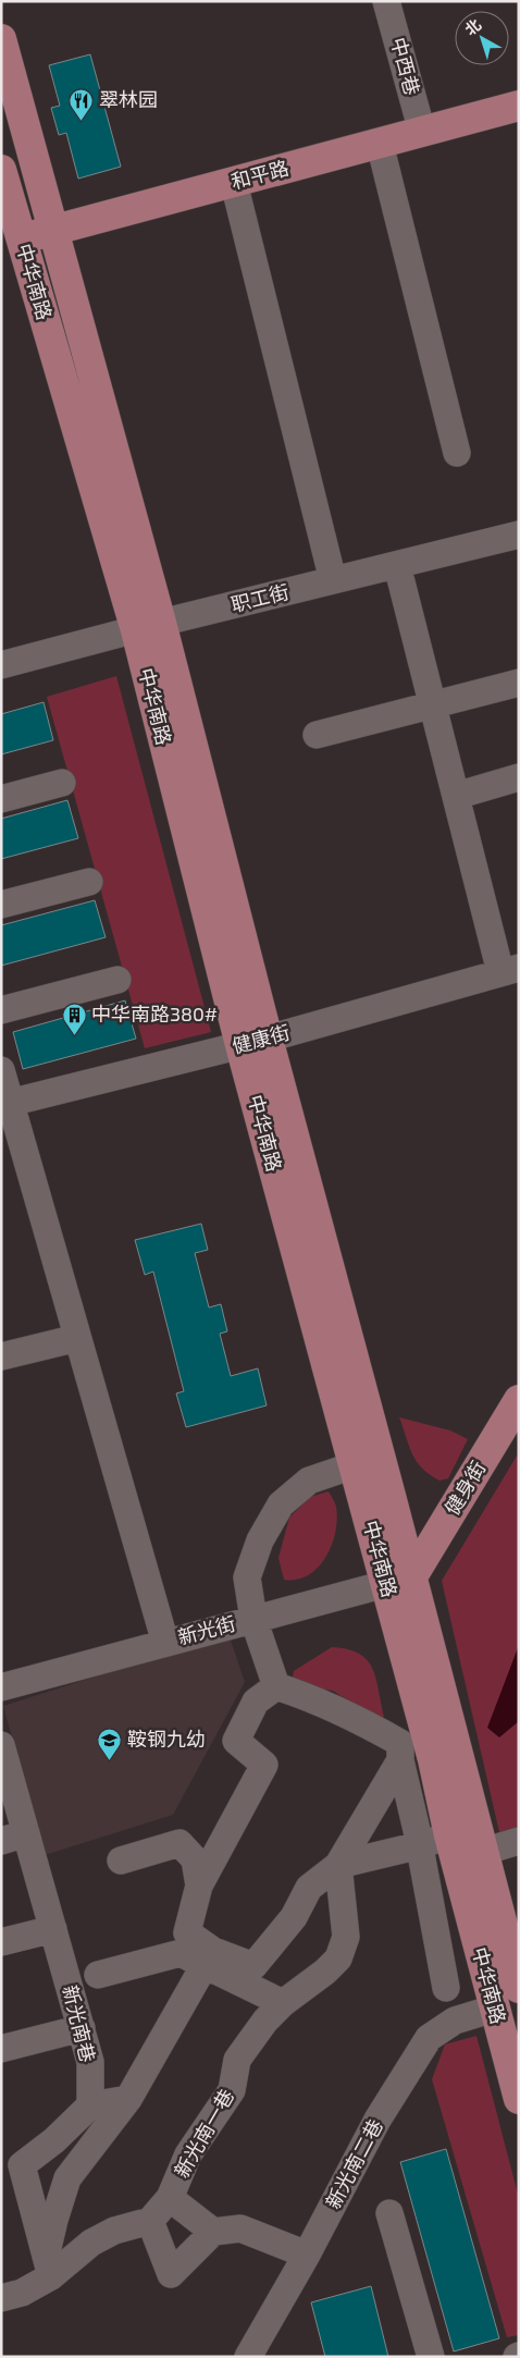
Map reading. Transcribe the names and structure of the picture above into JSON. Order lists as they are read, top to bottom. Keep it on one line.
{"streets":{"main road":["和平路","中华南路","健身街"],"street":["中西巷","职工街","健康街","新光街","新光南巷","新光南一巷","新光南二巷"]},"crossings":[["中西巷","和平路"],["和平路","中华南路"],["中华南路","职工街"],["中华南路","健康街"],["中华南路","健身街"],["中华南路","新光街"],["中华南路","新光南二巷"],["健身街","新光街"]],"places":{"restaurant":["翠林园"],"building":["中华南路380#"],"school or university":["鞍钢九幼"]},"north":"top left"}
